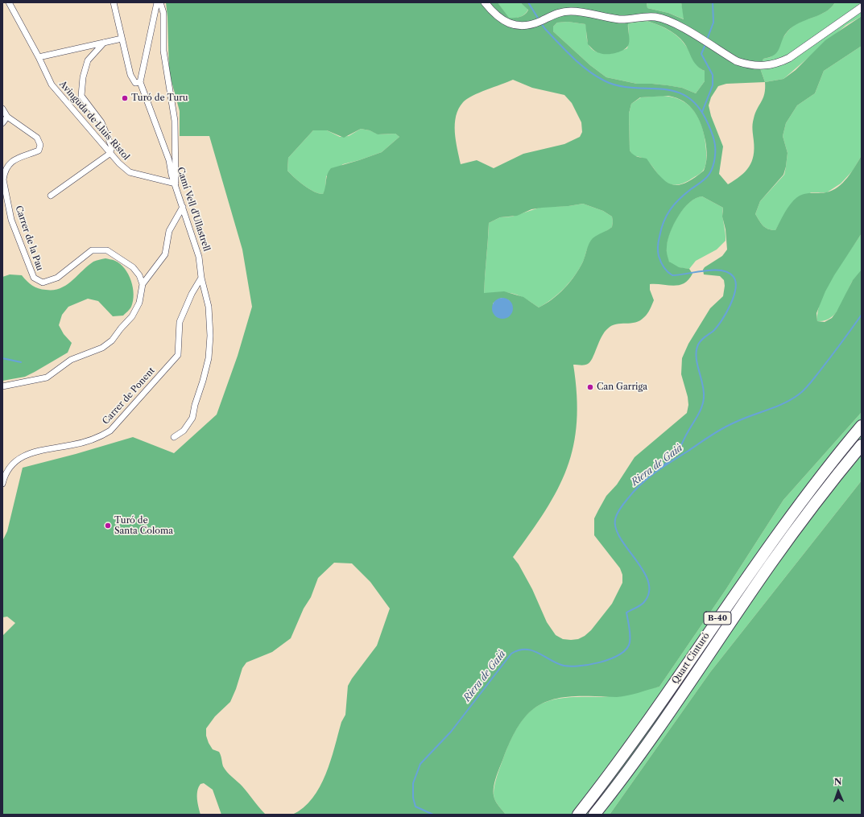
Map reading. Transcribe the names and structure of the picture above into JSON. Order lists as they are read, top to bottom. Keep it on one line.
{"streets":{"highway":["B-40","Quart Cinturó"],"street":["Avinguda de Lluís Ristol","Camí Vell d'Ullastrell","Carrer de la Pau","Carrer de Ponent"]},"crossings":[["Avinguda de Lluís Ristol","Camí Vell d'Ullastrell"],["Camí Vell d'Ullastrell","Carrer de Ponent"]],"water":["Riera de Gaià"],"places":["Turó de Turu","Can Garriga","Turó de Santa Coloma"],"north":"top"}
